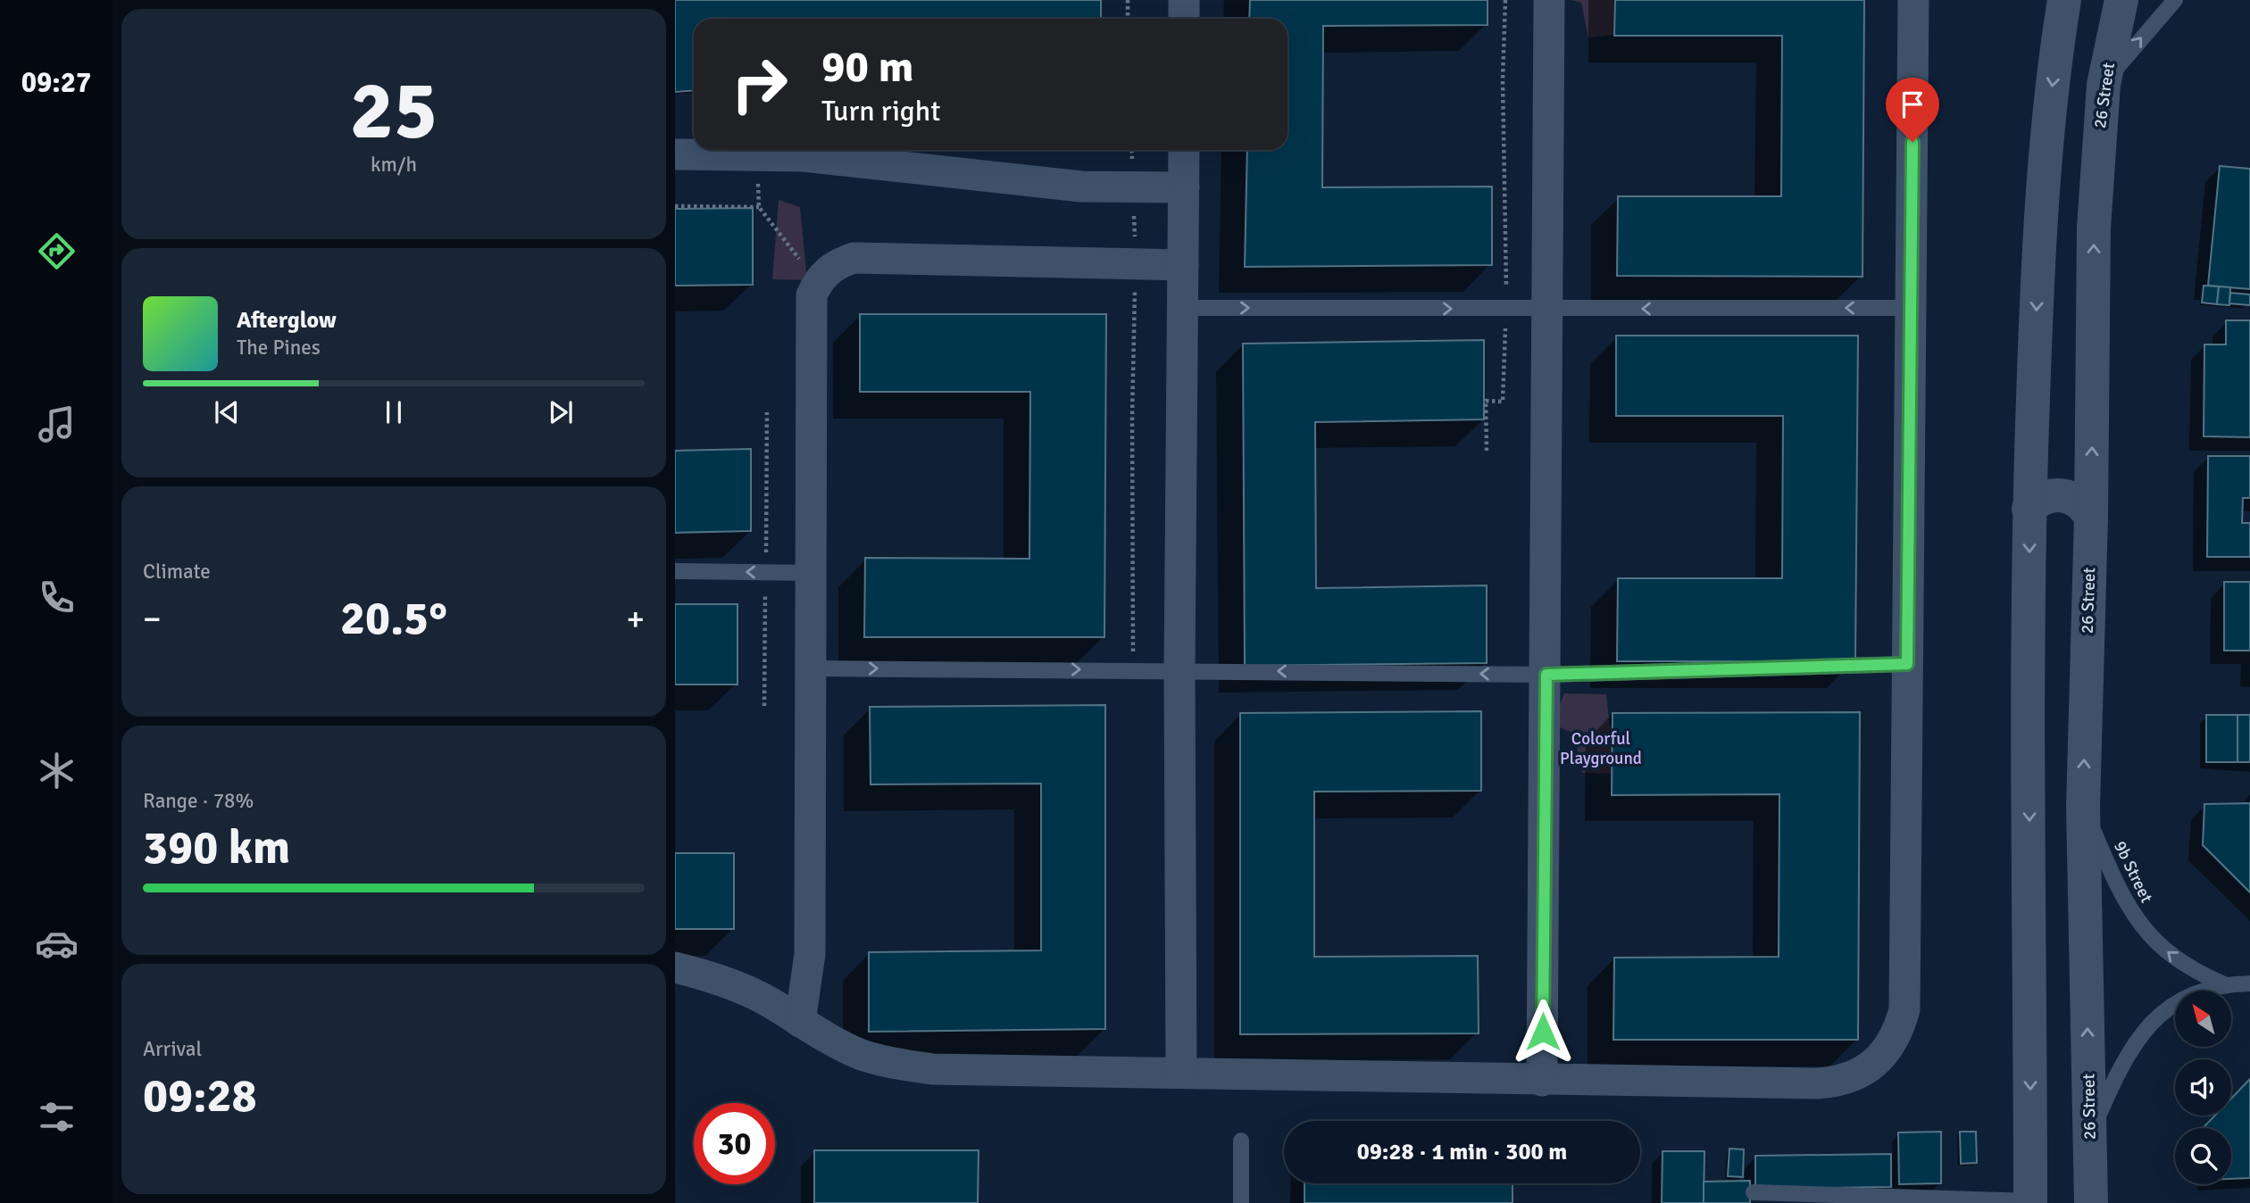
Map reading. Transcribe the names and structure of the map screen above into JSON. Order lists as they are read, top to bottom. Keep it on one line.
{"streets":{"street":["26 Street"],"lane":["9b Street"]},"crossings":[["26 Street","9b Street"]],"one_way":["9b Street"],"parks":["Colorful Playground"],"north":"top left","page":{"tabs":"09:27","tile":[["25","km/h"],"Climate",["Range · 78%","390 km"],["Arrival","09:28"]],"turn":["90 m","Turn right"],"song":["Afterglow","The Pines"],"heat":["−","20.5°","+"],"limit":"30","trip":"09:28 · 1 min · 300 m"}}
